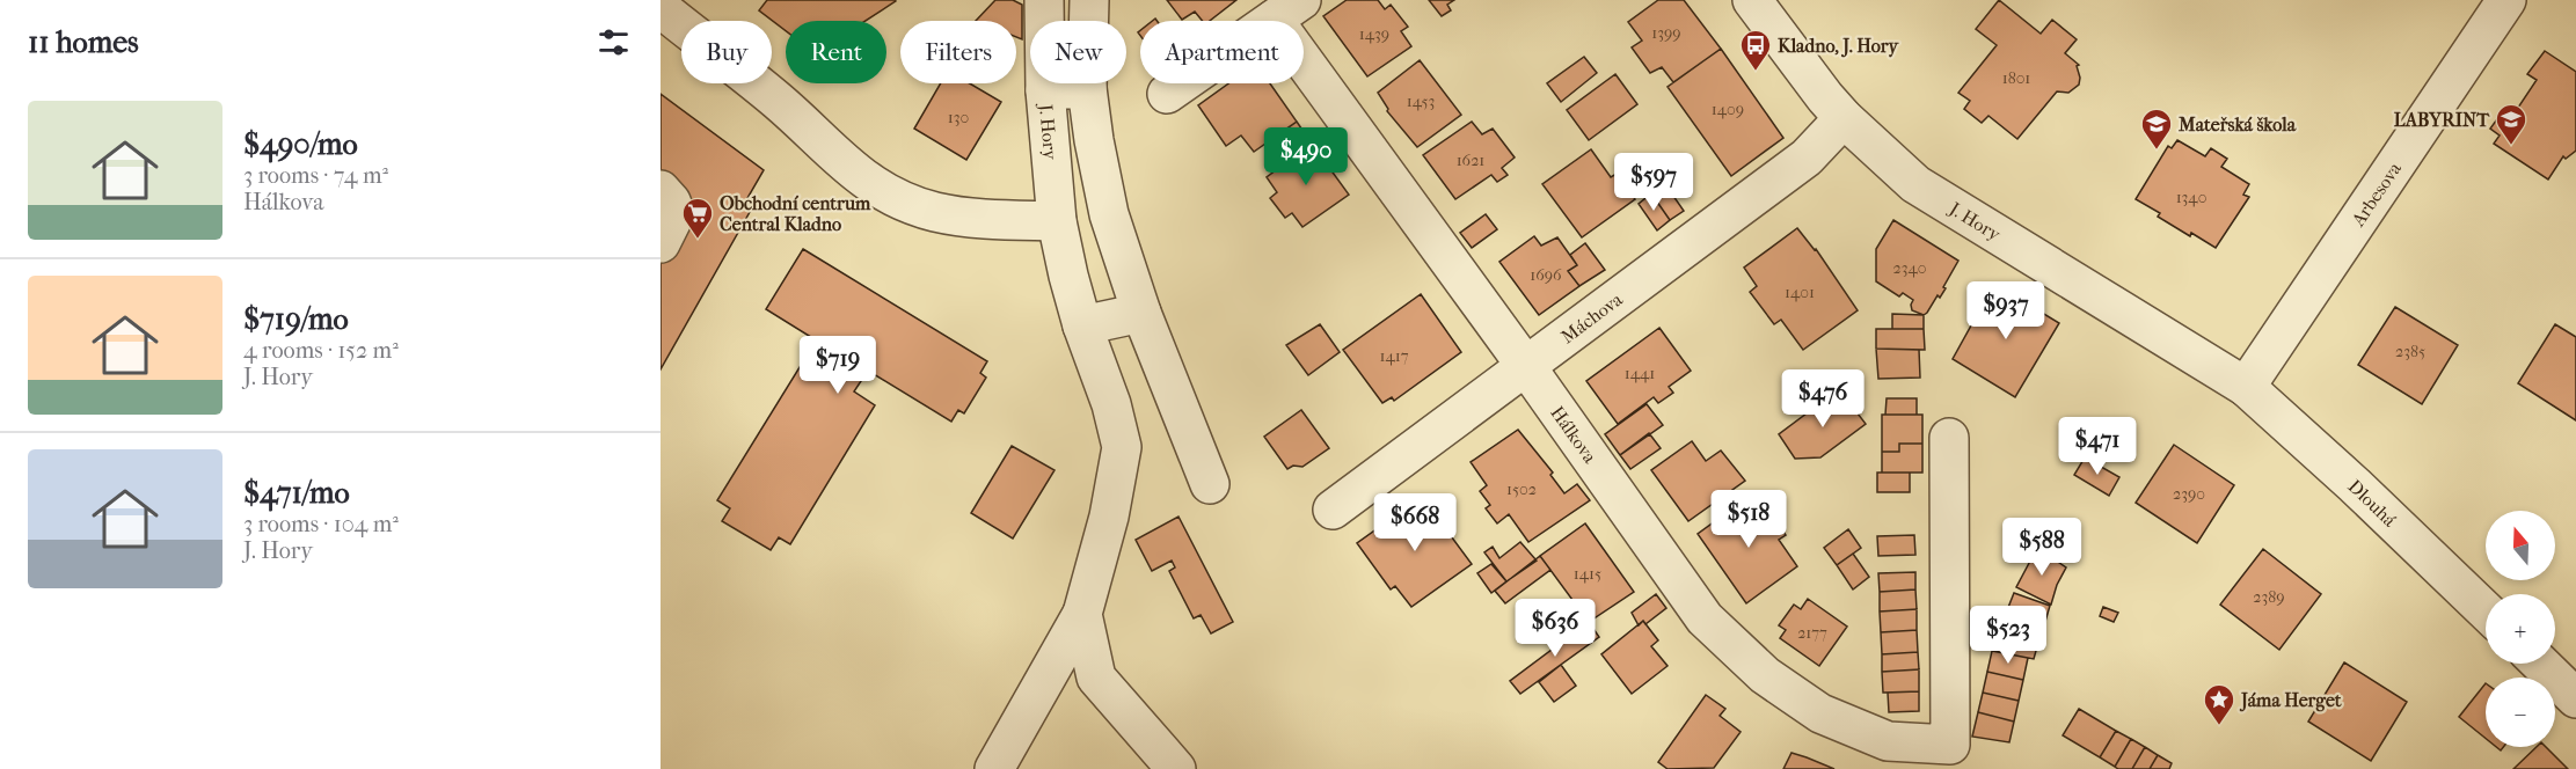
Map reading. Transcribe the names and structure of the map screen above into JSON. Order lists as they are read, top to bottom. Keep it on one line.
{"streets":{"street":["J. Hory","Arbesova","Máchova","Hálkova","Dlouhá"]},"crossings":[["J. Hory","Arbesova"],["J. Hory","Máchova"],["J. Hory","Dlouhá"],["Arbesova","Dlouhá"],["Máchova","Hálkova"]],"places":{"bus stop":["Kladno, J. Hory"],"school or university":["LABYRINT","Mateřská škola"],"supermarket":["Obchodní centrum Central Kladno"],"place":["Jáma Herget"]},"house_numbers":["1399","1439","1801","1453","1409","130","1621","1340","2340","1696","1401","2385","1417","1441","1502","2390","1415","2389","2177"],"north":"top","page":{"heading":"11 homes","chip":["Buy","Rent","Filters","New","Apartment"],"list":[{"name":"$490/mo","note":"3 rooms · 74 m² · Hálkova"},{"name":"$719/mo","note":"4 rooms · 152 m² · J. Hory"},{"name":"$471/mo","note":"3 rooms · 104 m² · J. Hory"}],"price":["$490","$597","$937","$719","$476","$471","$518","$668","$588","$636","$523"],"map_buttons":["+","−"]}}
